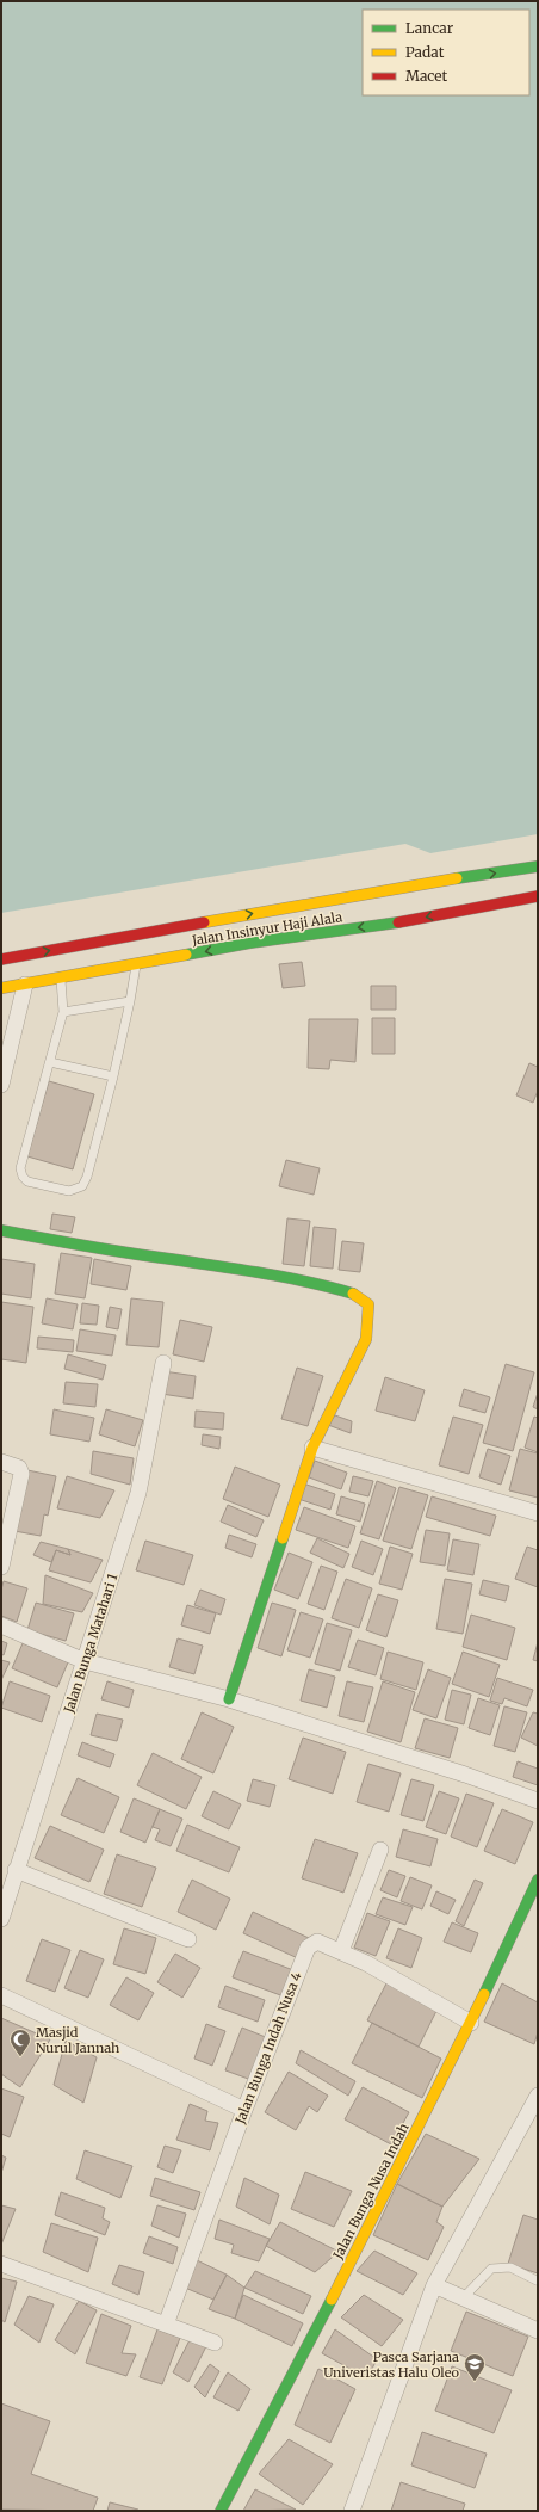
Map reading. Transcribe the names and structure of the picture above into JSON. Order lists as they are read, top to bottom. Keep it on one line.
{"streets":{"street":["Jalan Insinyur Haji Alala","Jalan Bunga Matahari 1","Jalan Bunga Indah Nusa 4","Jalan Bunga Nusa Indah"]},"crossings":[["Jalan Bunga Indah Nusa 4","Jalan Bunga Nusa Indah"]],"places":{"mosque":["Masjid Nurul Jannah"],"school or university":["Pasca Sarjana Univeristas Halu Oleo"]},"legend":["Lancar","Padat","Macet"]}
